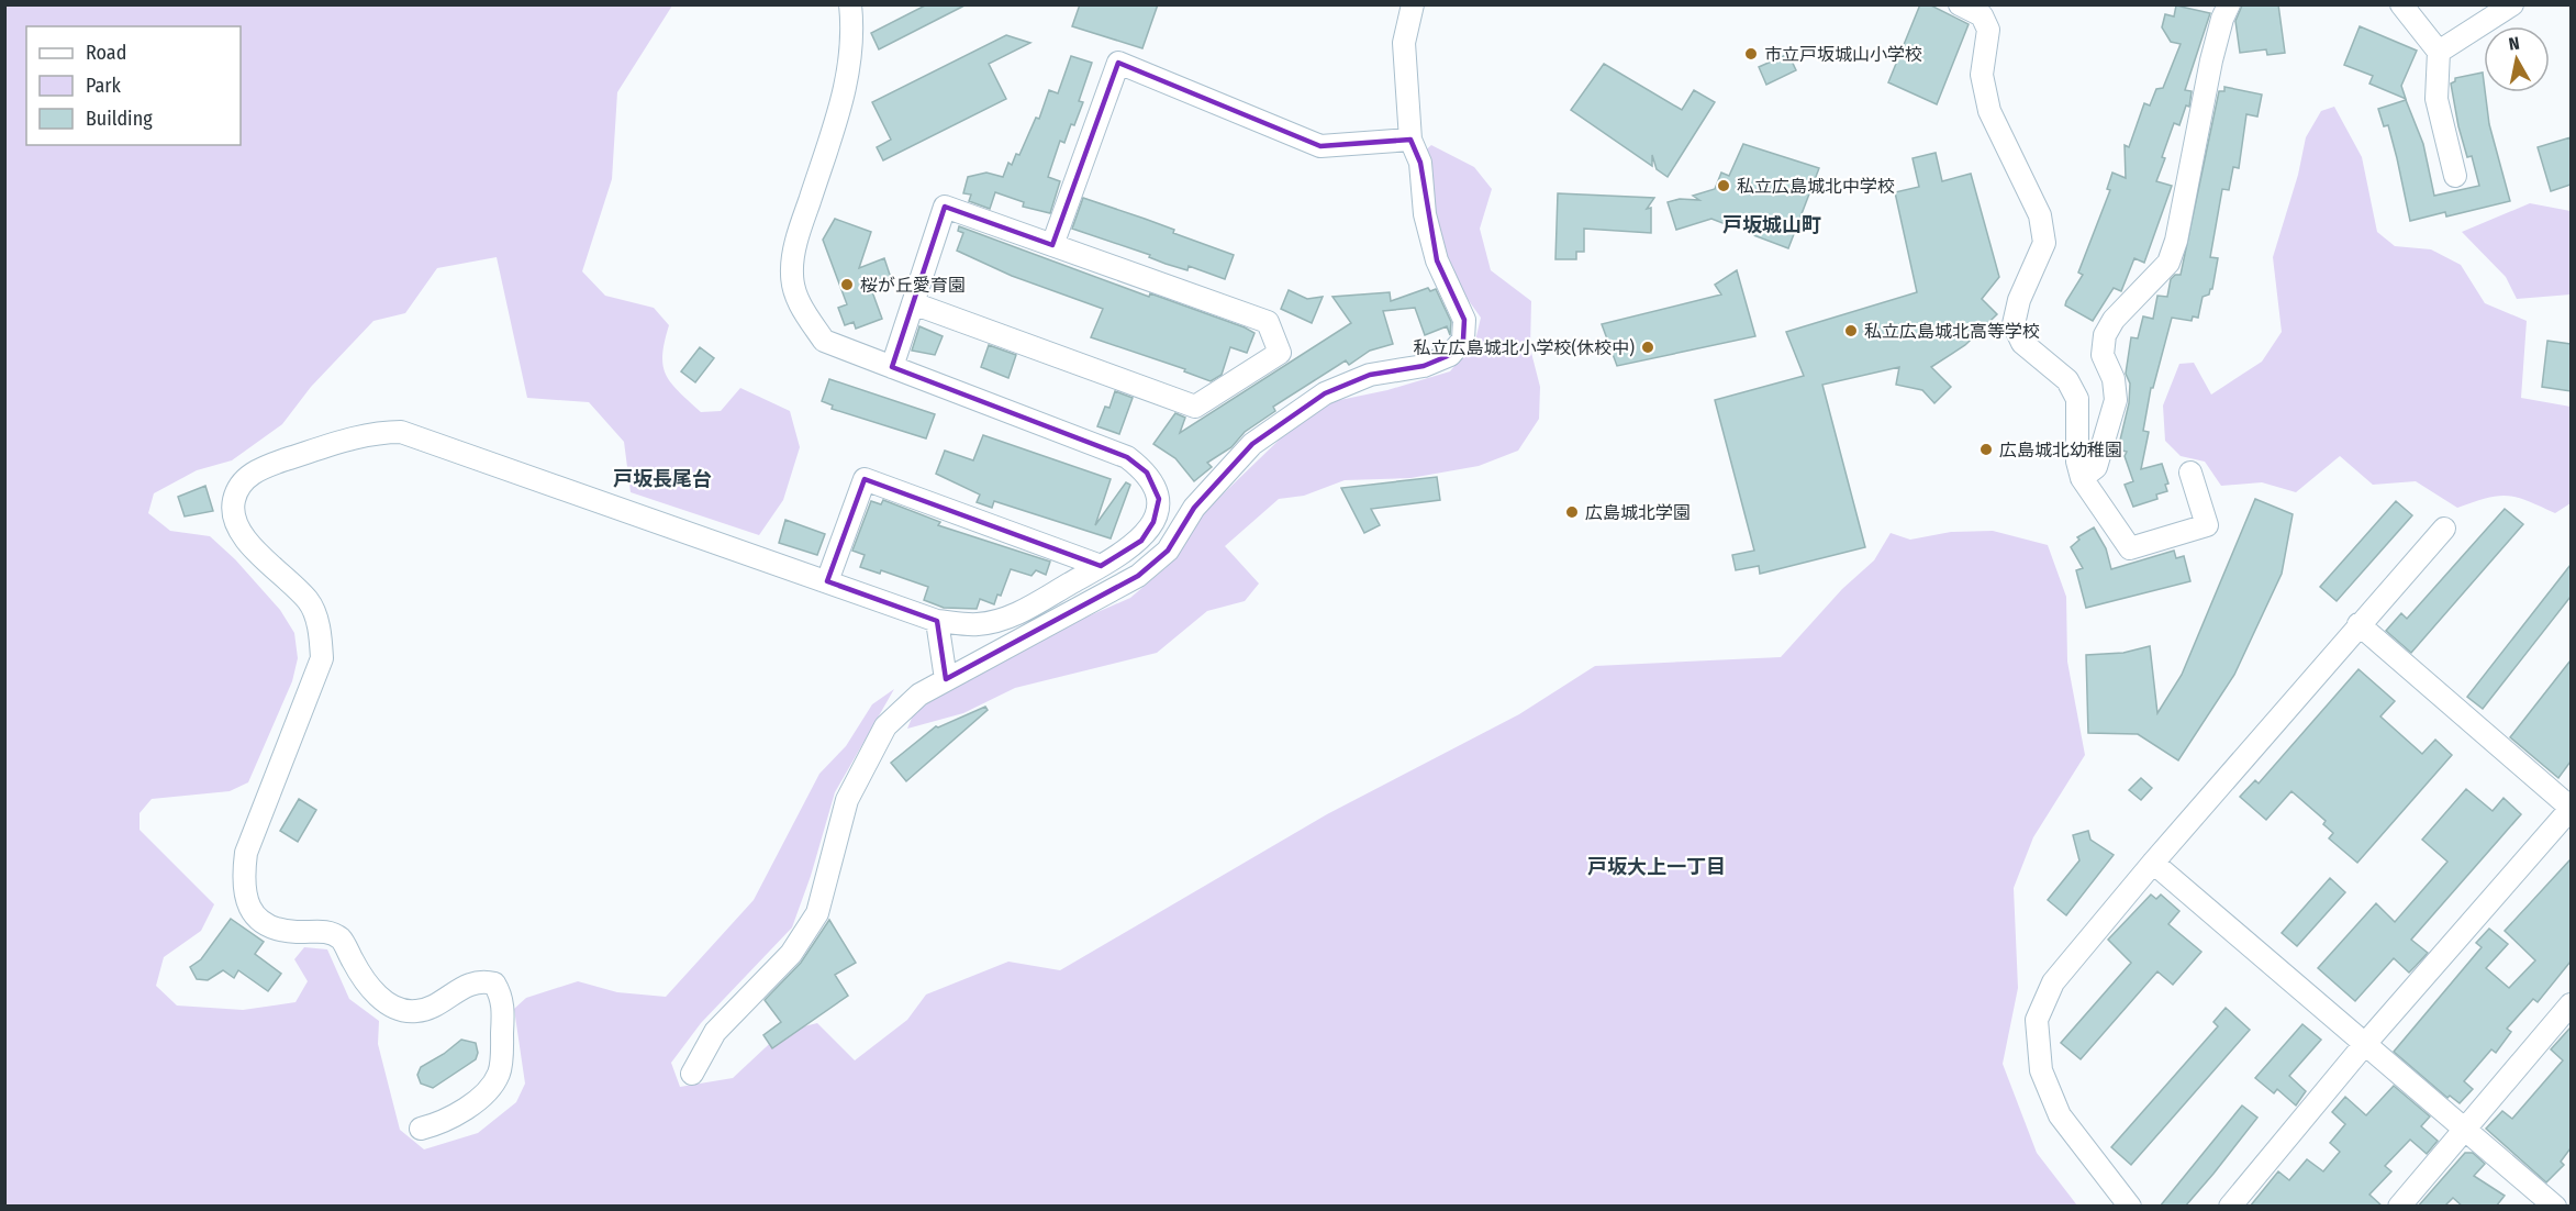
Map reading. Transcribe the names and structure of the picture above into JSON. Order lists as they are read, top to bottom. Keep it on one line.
{"districts":["戸坂城山町","戸坂長尾台","戸坂大上一丁目"],"places":["市立戸坂城山小学校","私立広島城北中学校","桜が丘愛育園","私立広島城北高等学校","私立広島城北小学校(休校中)","広島城北幼稚園","広島城北学園"],"legend":["Road","Park","Building"],"north":"top"}
